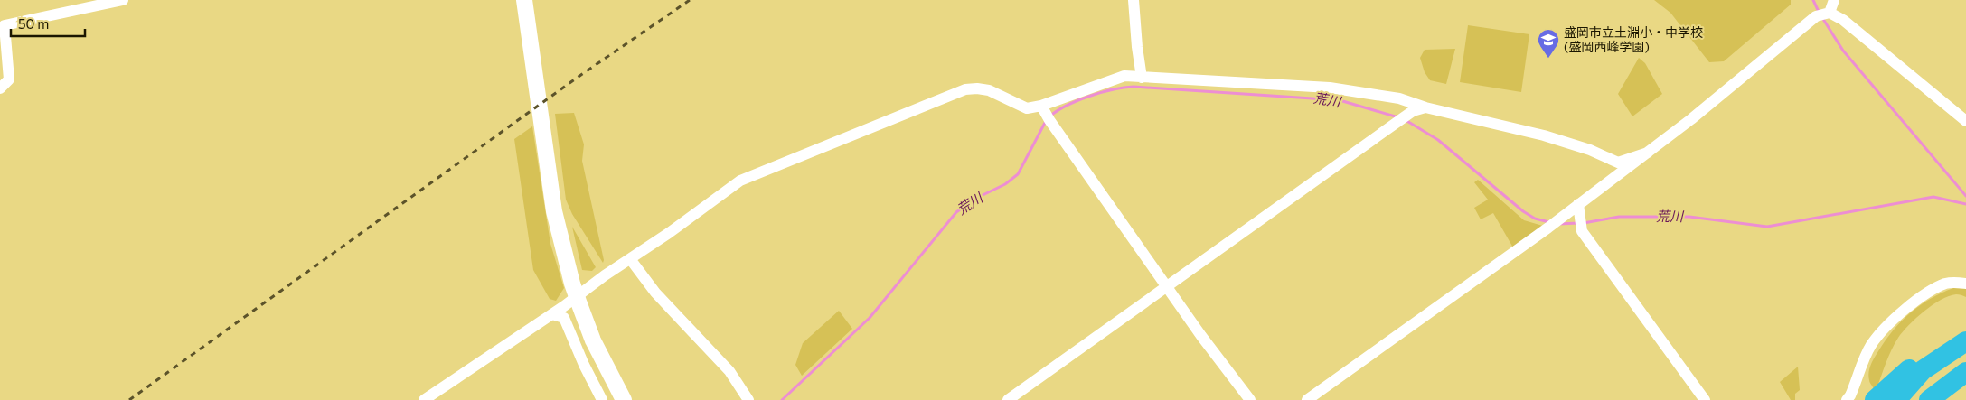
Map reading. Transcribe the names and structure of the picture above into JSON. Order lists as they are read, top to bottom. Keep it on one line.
{"water":["荒川"],"places":{"school or university":["盛岡市立土淵小・中学校 (盛岡西峰学園)"]},"scale_bar":"50 m"}
